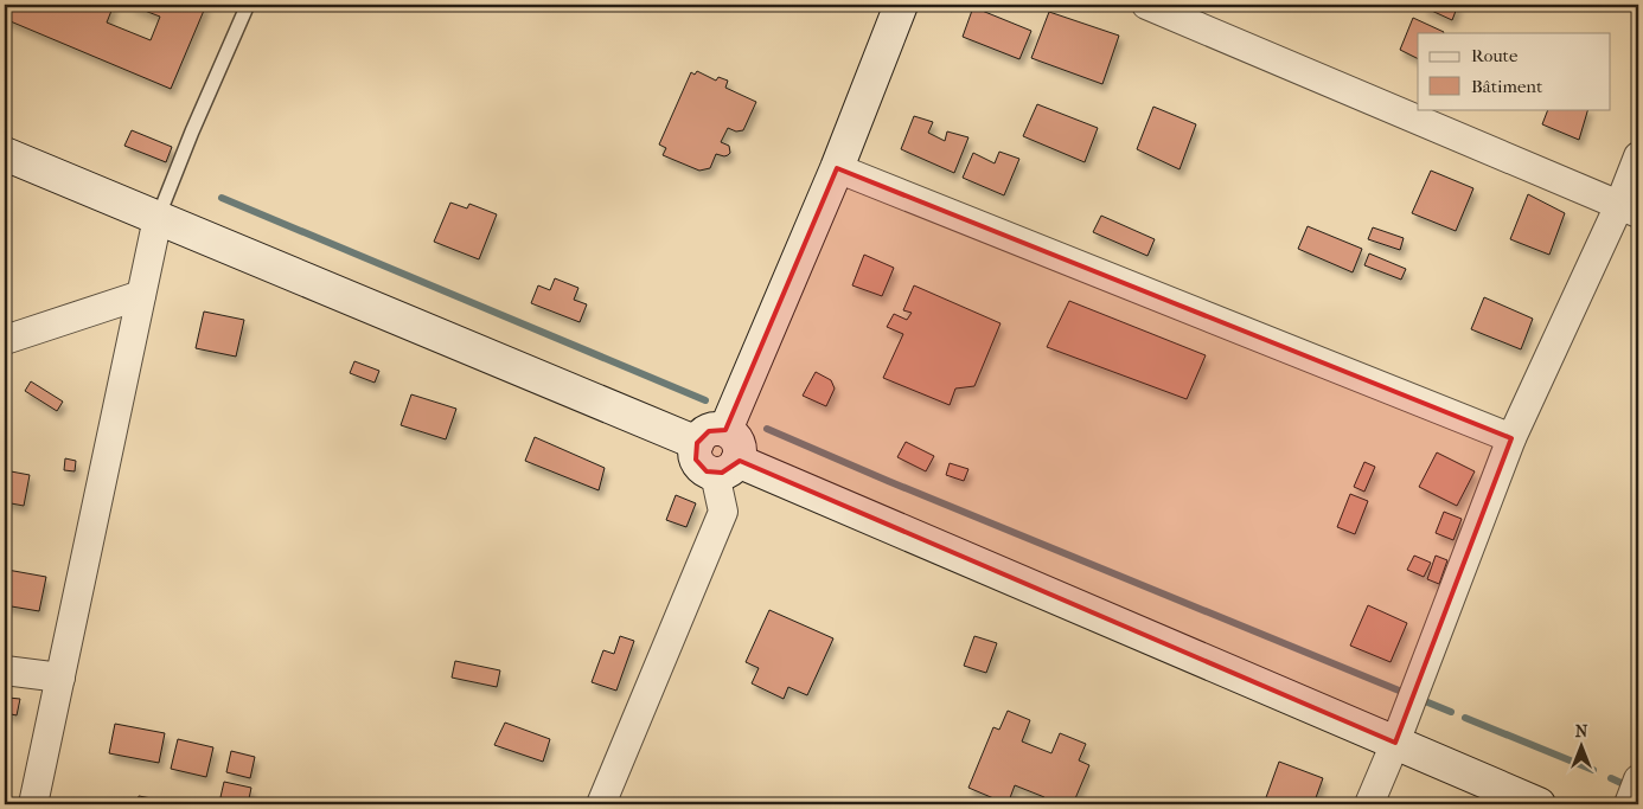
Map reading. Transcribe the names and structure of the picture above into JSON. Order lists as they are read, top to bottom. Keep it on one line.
{"legend":["Route","Bâtiment"],"north":"top"}
